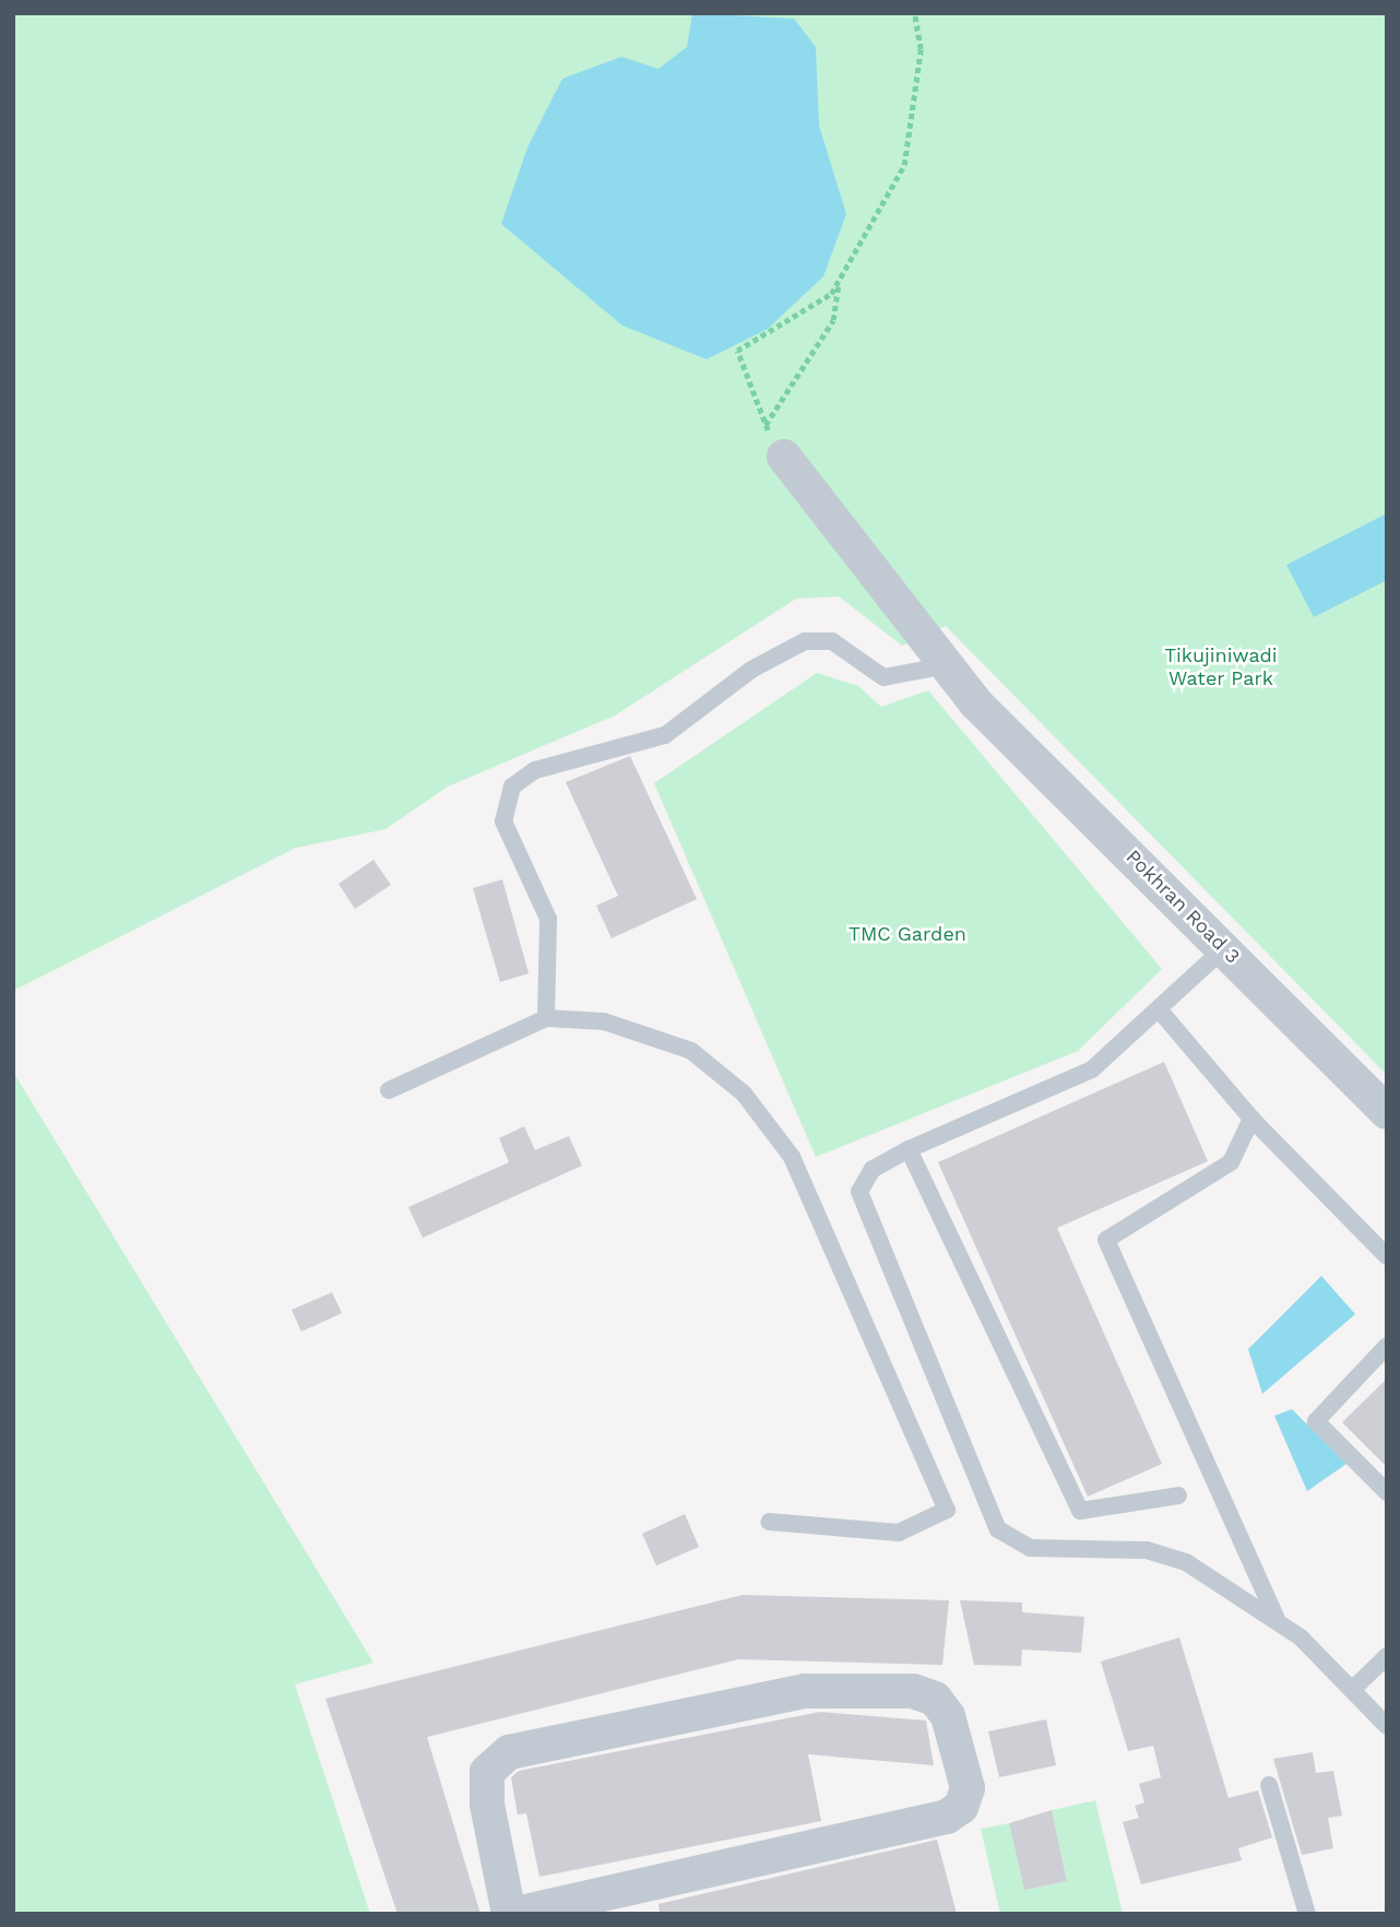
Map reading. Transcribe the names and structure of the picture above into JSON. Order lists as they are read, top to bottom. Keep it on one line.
{"streets":{"street":["Pokhran Road 3"]},"parks":["Tikujiniwadi Water Park","TMC Garden"]}
